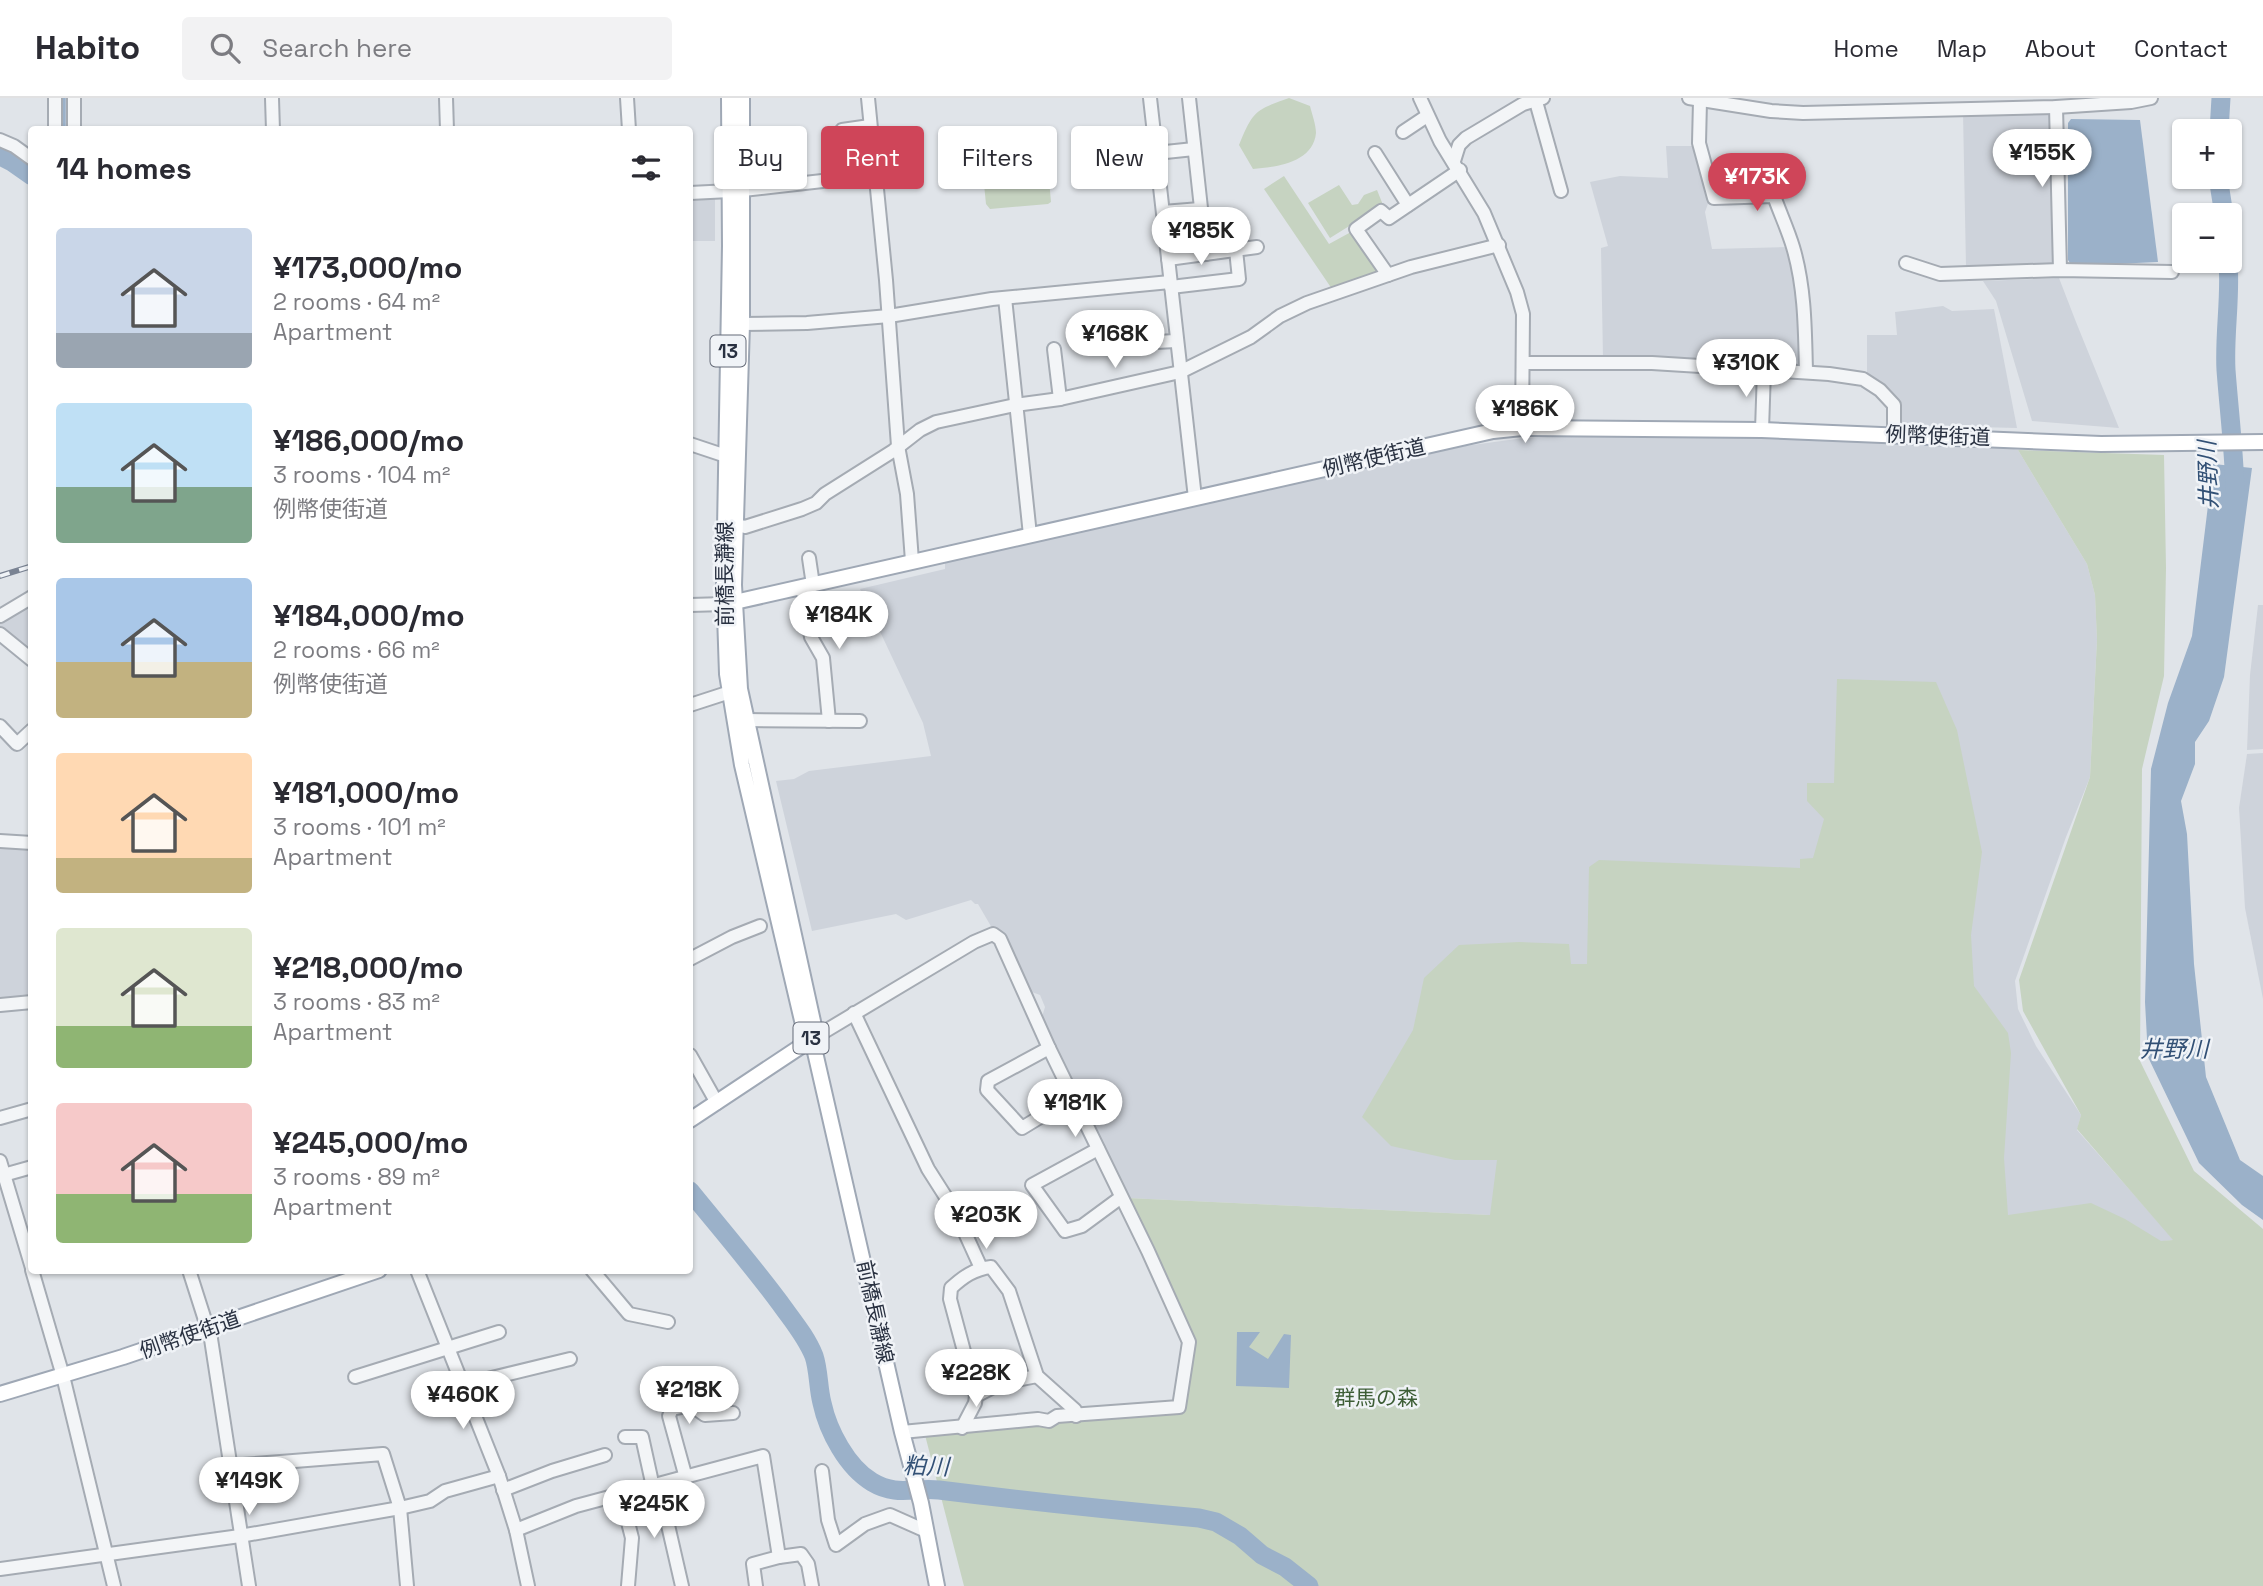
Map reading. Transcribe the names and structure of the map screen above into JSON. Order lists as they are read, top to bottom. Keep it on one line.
{"streets":{"main road":["13","例幣使街道","前橋長瀞線"]},"crossings":[["例幣使街道","前橋長瀞線"]],"water":["井野川","粕川"],"parks":["群馬の森"],"page":{"header":"Habito","search":"Search here","nav":["Home","Map","About","Contact"],"map_buttons":["+","−"],"chip":["Buy","Rent","Filters","New"],"heading":"14 homes","price":["¥155K","¥173K","¥185K","¥168K","¥310K","¥186K","¥184K","¥181K","¥203K","¥228K","¥218K","¥460K","¥149K","¥245K"],"list":[{"name":"¥173,000/mo","note":"2 rooms · 64 m² · Apartment"},{"name":"¥186,000/mo","note":"3 rooms · 104 m² · 例幣使街道"},{"name":"¥184,000/mo","note":"2 rooms · 66 m² · 例幣使街道"},{"name":"¥181,000/mo","note":"3 rooms · 101 m² · Apartment"},{"name":"¥218,000/mo","note":"3 rooms · 83 m² · Apartment"},{"name":"¥245,000/mo","note":"3 rooms · 89 m² · Apartment"}]}}
